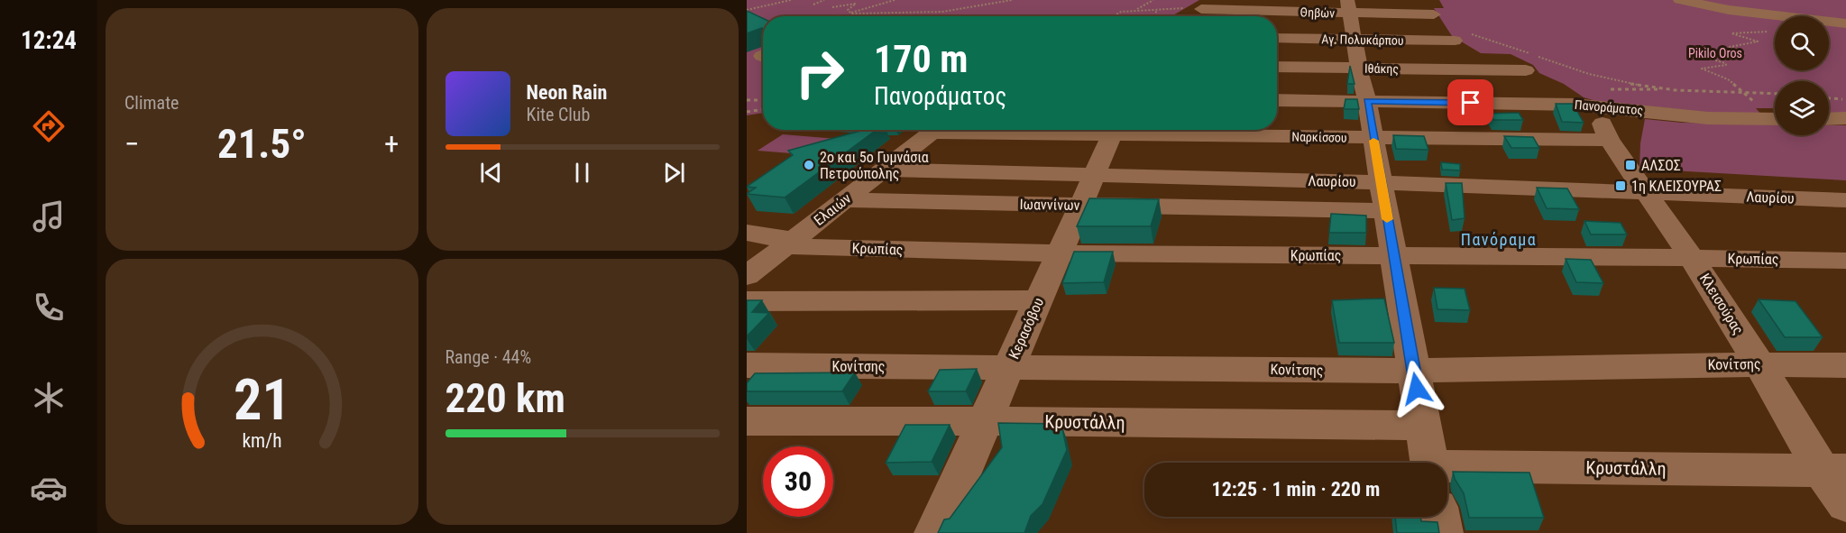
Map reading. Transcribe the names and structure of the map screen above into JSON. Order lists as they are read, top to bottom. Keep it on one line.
{"streets":{"street":["Θηβών","Αγ. Πολυκάρπου","Ιθάκης","Πανοράματος","Ναρκίσσου","Λαυρίου","Ιωαννίνων","Ελαιών","Κρωπίας","Κλεισούρας","Κερασόβου","Κονίτσης","Κρυστάλλη"]},"crossings":[["Πανοράματος","Κλεισούρας"],["Ναρκίσσου","Κλεισούρας"],["Λαυρίου","Ελαιών"],["Λαυρίου","Κλεισούρας"],["Λαυρίου","Κερασόβου"],["Ιωαννίνων","Ελαιών"],["Ιωαννίνων","Κερασόβου"],["Ελαιών","Κρωπίας"],["Κρωπίας","Κλεισούρας"],["Κρωπίας","Κερασόβου"],["Κλεισούρας","Κονίτσης"],["Κλεισούρας","Κρυστάλλη"],["Κερασόβου","Κονίτσης"],["Κερασόβου","Κρυστάλλη"]],"districts":["Πανόραμα"],"parks":["Pikilo Oros"],"places":{"other":["2ο και 5ο Γυμνάσια Πετρούπολης"],"transit":["ΑΛΣΟΣ","1η ΚΛΕΙΣΟΥΡΑΣ"]},"page":{"tabs":"12:24","tile":["Climate",["Range · 44%","220 km"]],"turn":["170 m","Πανοράματος"],"song":["Neon Rain","Kite Club"],"heat":["−","21.5°","+"],"limit":"30","trip":"12:25 · 1 min · 220 m","gauge":["21","km/h"]}}
